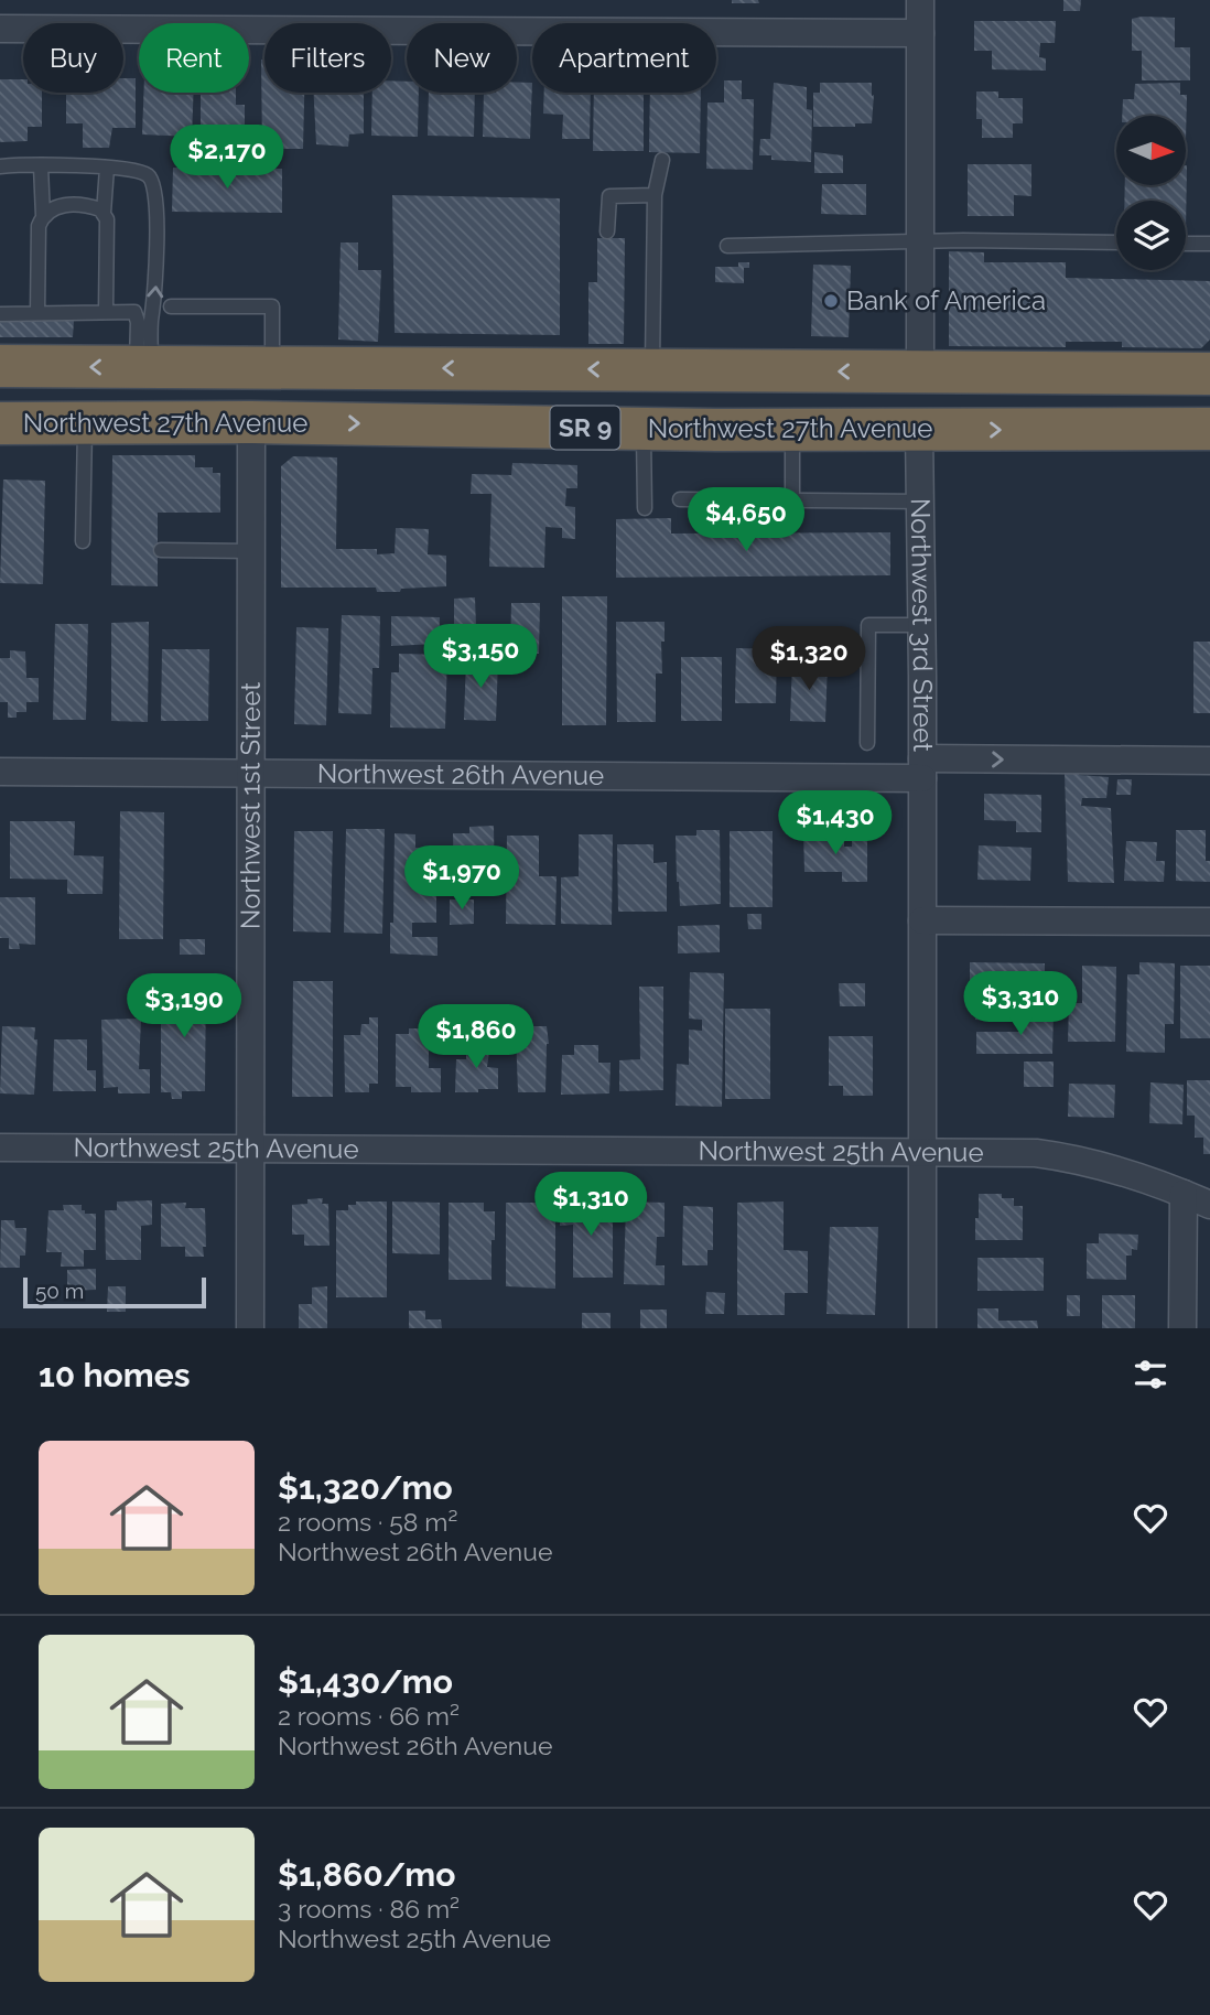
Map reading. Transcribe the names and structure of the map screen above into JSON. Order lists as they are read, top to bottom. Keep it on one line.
{"streets":{"highway":["Northwest 27th Avenue","SR 9"],"street":["Northwest 3rd Street","Northwest 26th Avenue","Northwest 1st Street","Northwest 25th Avenue"]},"crossings":[["Northwest 27th Avenue","Northwest 3rd Street"],["Northwest 27th Avenue","Northwest 1st Street"],["Northwest 3rd Street","Northwest 26th Avenue"],["Northwest 3rd Street","Northwest 25th Avenue"],["Northwest 26th Avenue","Northwest 1st Street"],["Northwest 1st Street","Northwest 25th Avenue"]],"places":["Bank of America"],"scale_bar":"50 m","north":"right","page":{"chip":["Buy","Rent","Filters","New","Apartment"],"price":["$2,170","$4,650","$3,150","$1,320","$1,430","$1,970","$3,310","$3,190","$1,860","$1,310"],"scale":"50 m","heading":"10 homes","list":[{"name":"$1,320/mo","note":"2 rooms · 58 m² · Northwest 26th Avenue"},{"name":"$1,430/mo","note":"2 rooms · 66 m² · Northwest 26th Avenue"},{"name":"$1,860/mo","note":"3 rooms · 86 m² · Northwest 25th Avenue"}]}}
